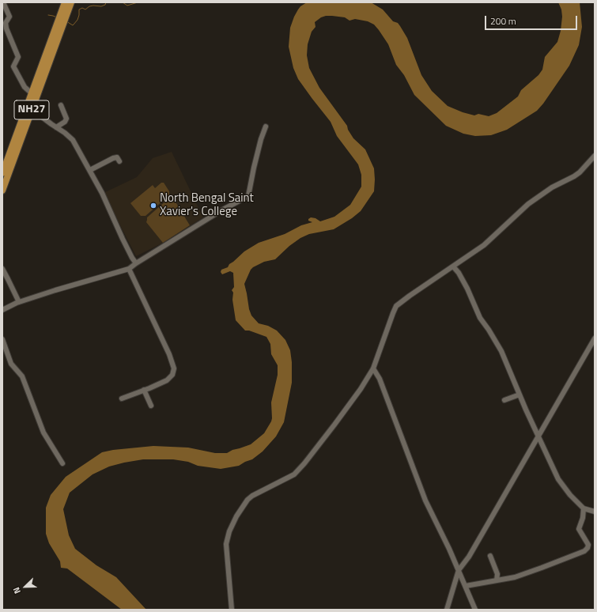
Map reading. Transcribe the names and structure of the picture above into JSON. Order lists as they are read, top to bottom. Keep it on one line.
{"streets":{"highway":["NH27"]},"places":["North Bengal Saint Xavier's College"],"scale_bar":"200 m","north":"bottom left"}
